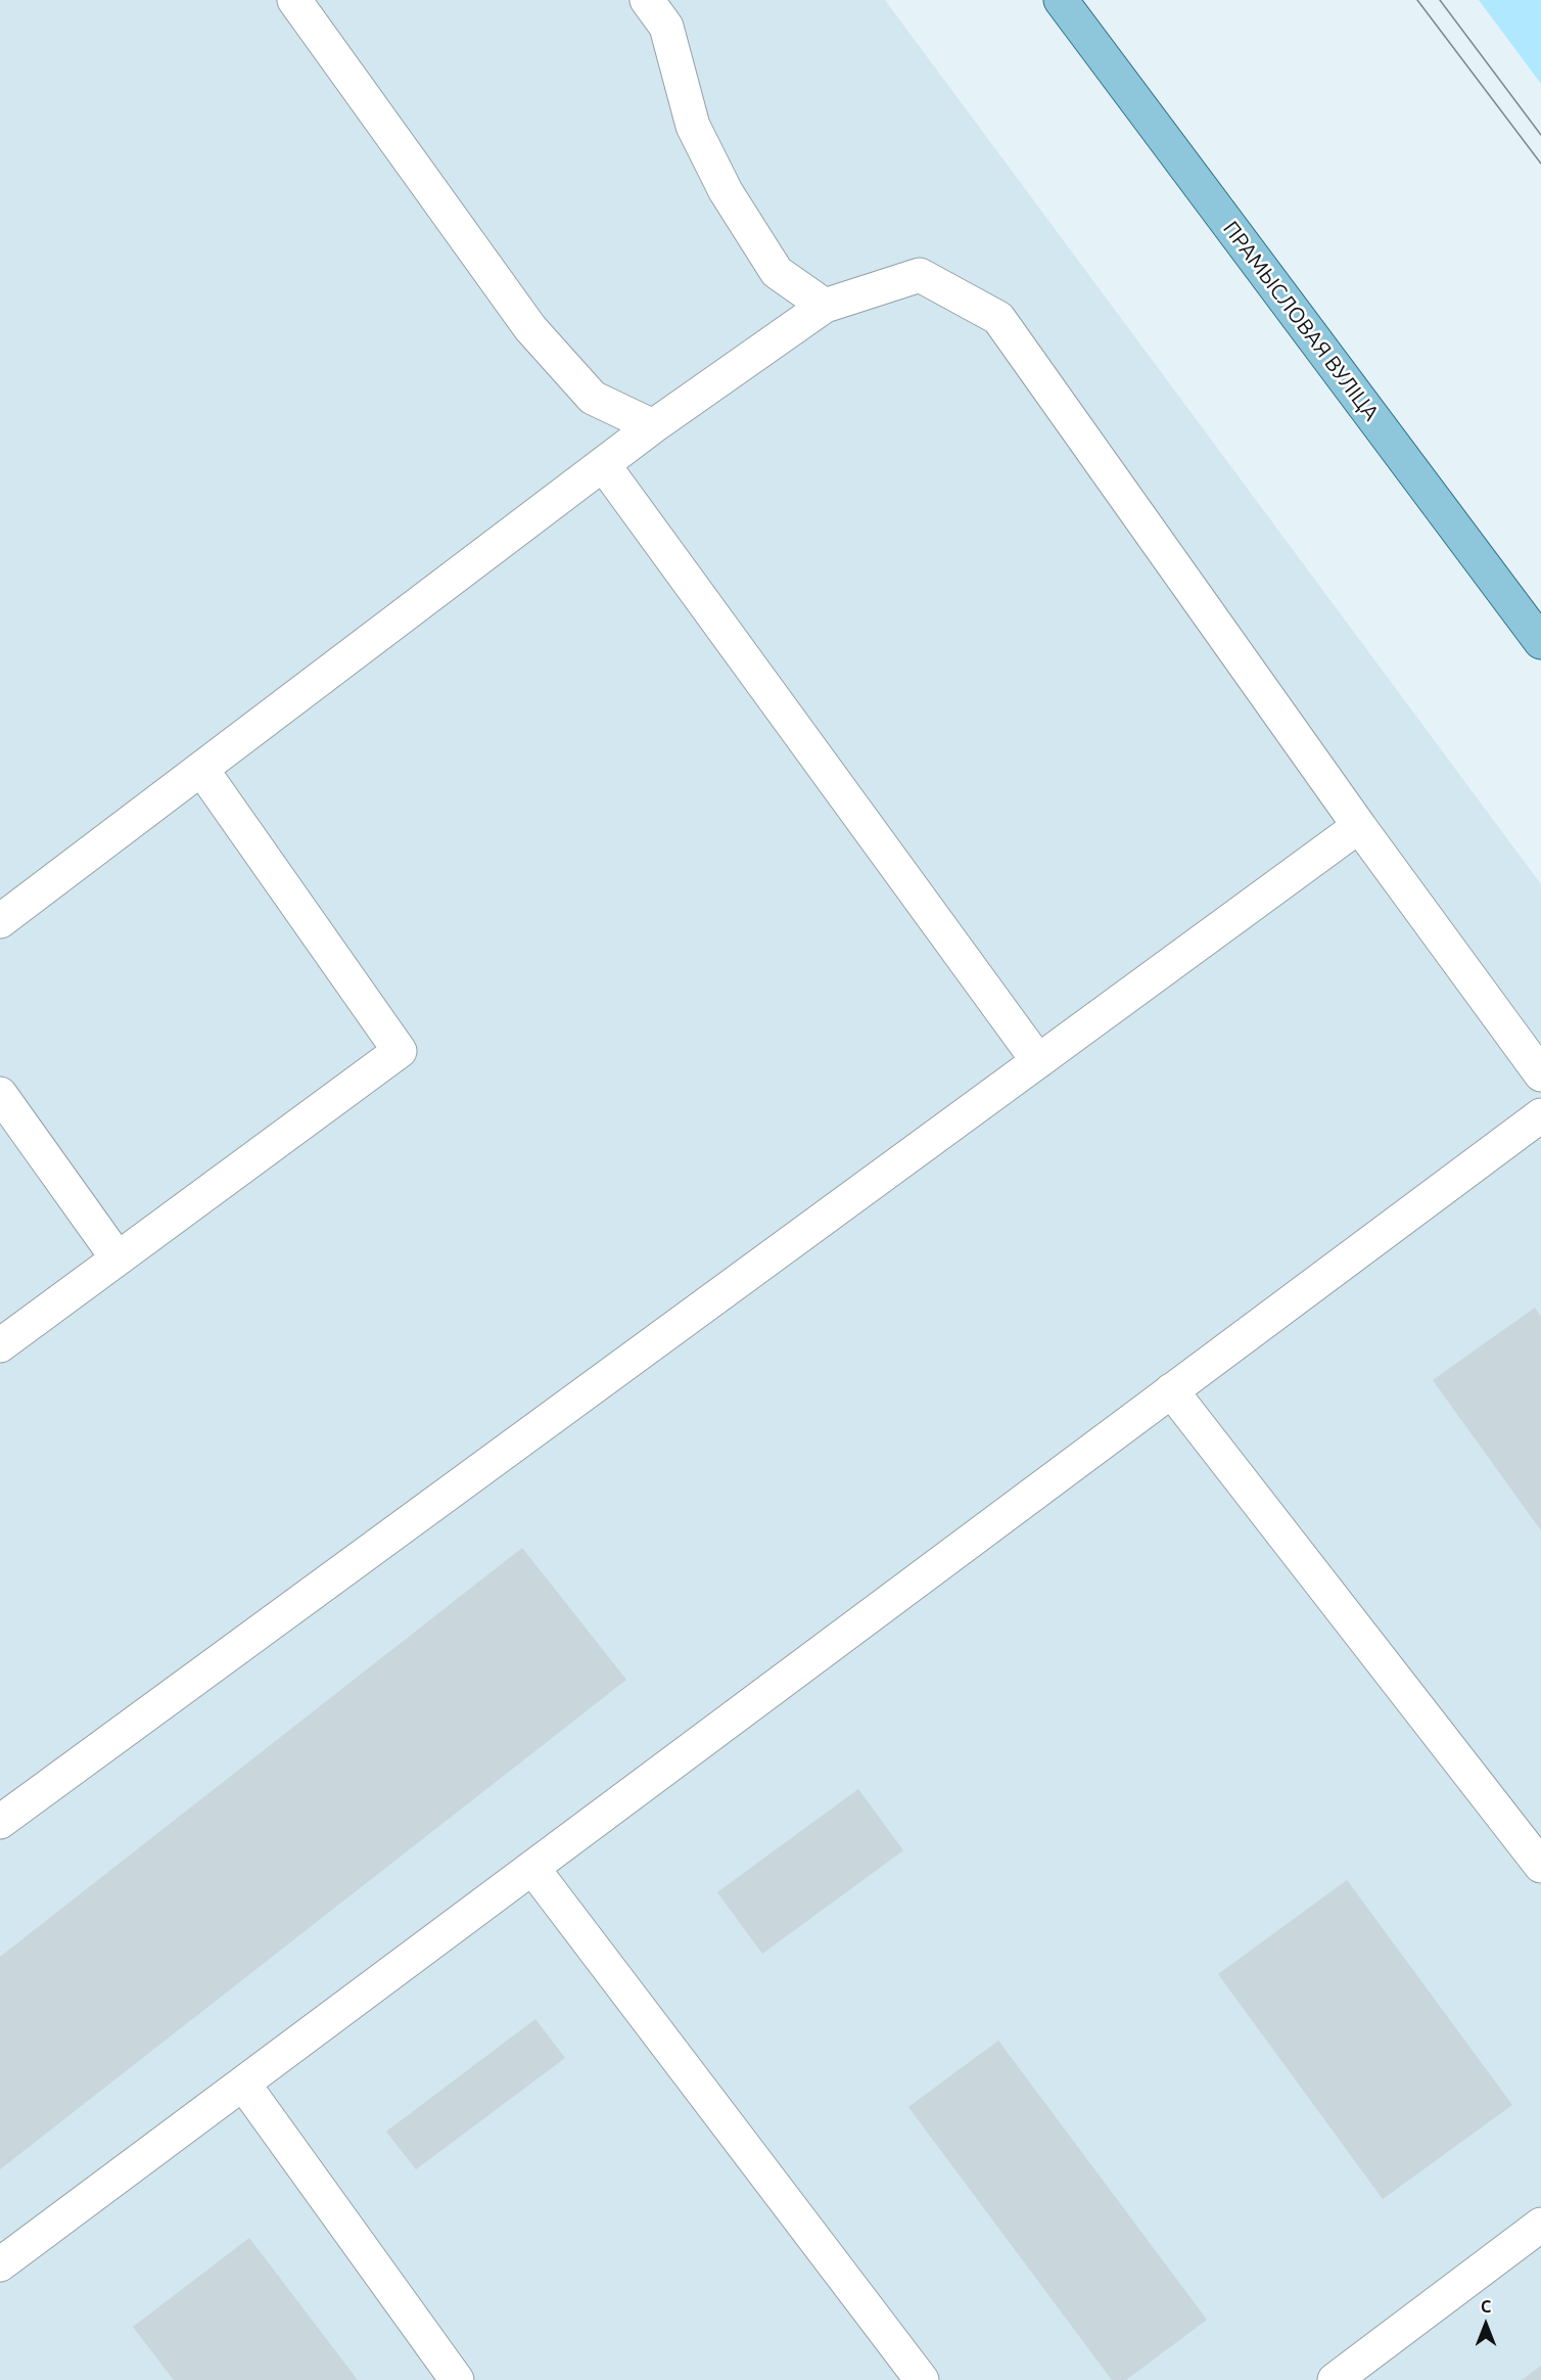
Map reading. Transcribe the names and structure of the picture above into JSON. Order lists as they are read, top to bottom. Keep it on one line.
{"streets":{"main road":["ПРАМЫСЛОВАЯ ВУЛІЦА"]},"north":"top"}
